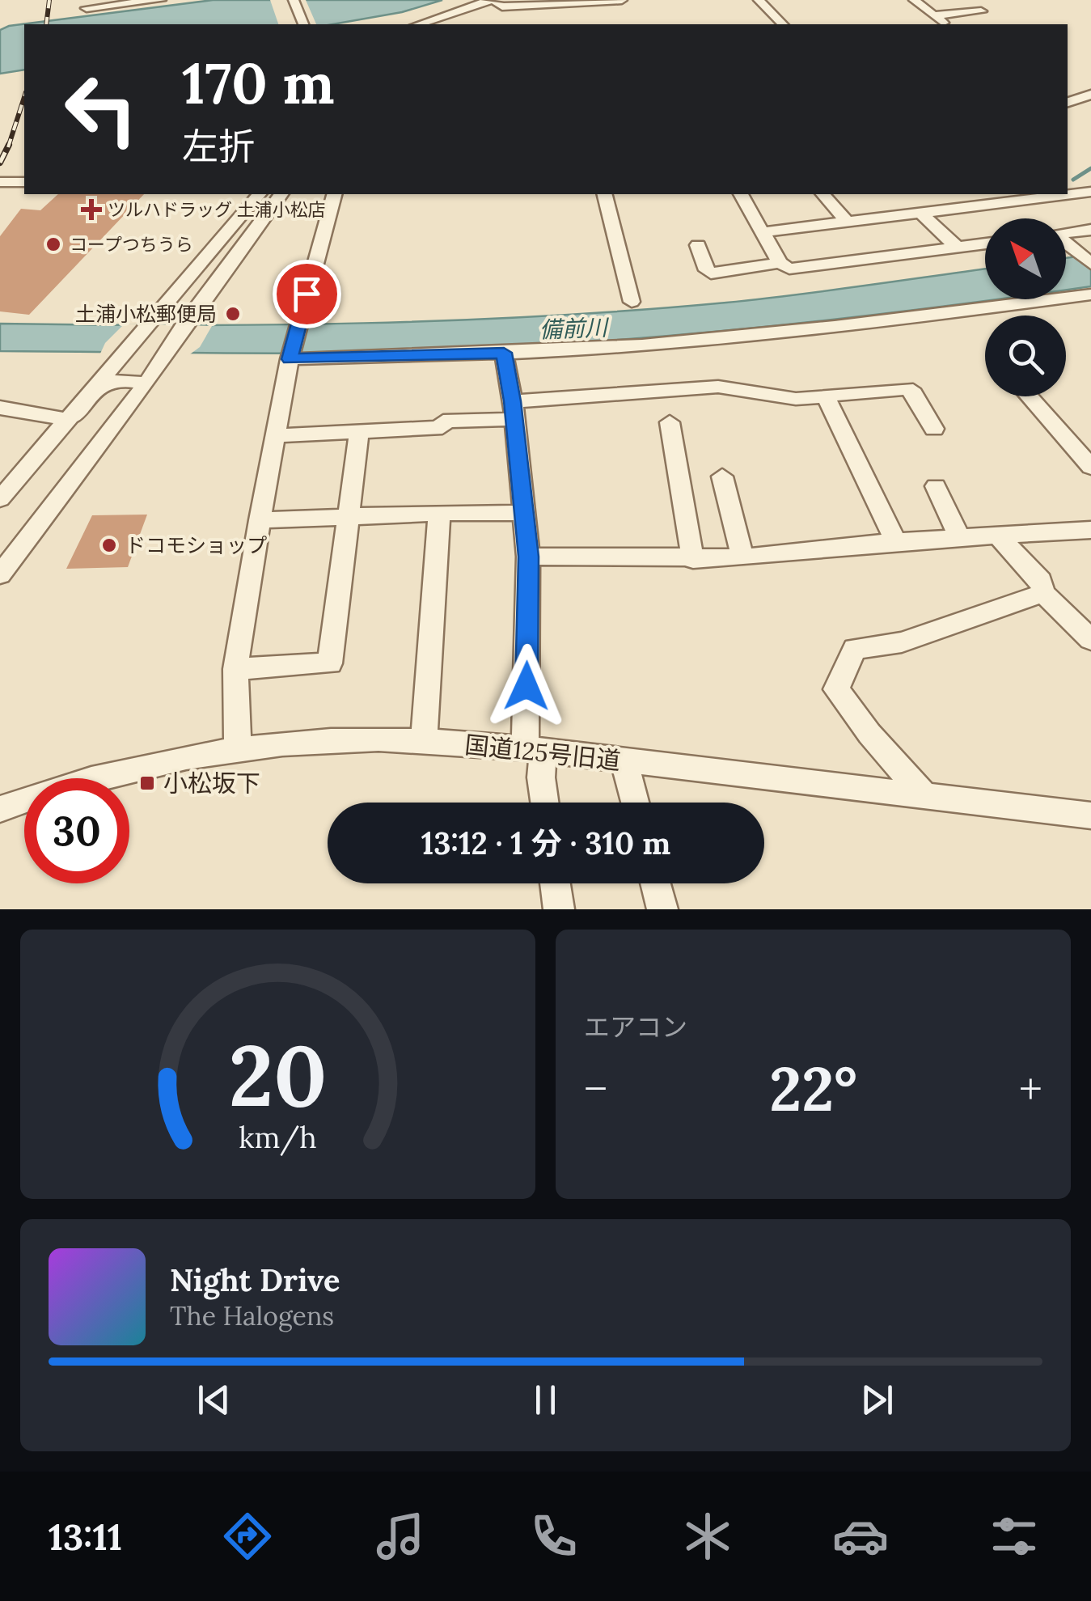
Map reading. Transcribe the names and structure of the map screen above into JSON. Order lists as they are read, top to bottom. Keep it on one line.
{"streets":{"street":["国道125号旧道"]},"water":["備前川"],"places":{"health":["ツルハドラッグ 土浦小松店"],"other":["コープつちうら","土浦小松郵便局","ドコモショップ"],"transit":["小松坂下"]},"north":"top left","page":{"turn":["170 m","左折"],"limit":"30","trip":"13:12 · 1 分 · 310 m","tile":"エアコン","heat":["−","22°","+"],"song":["Night Drive","The Halogens"],"tabs":"13:11","gauge":["20","km/h"]}}
